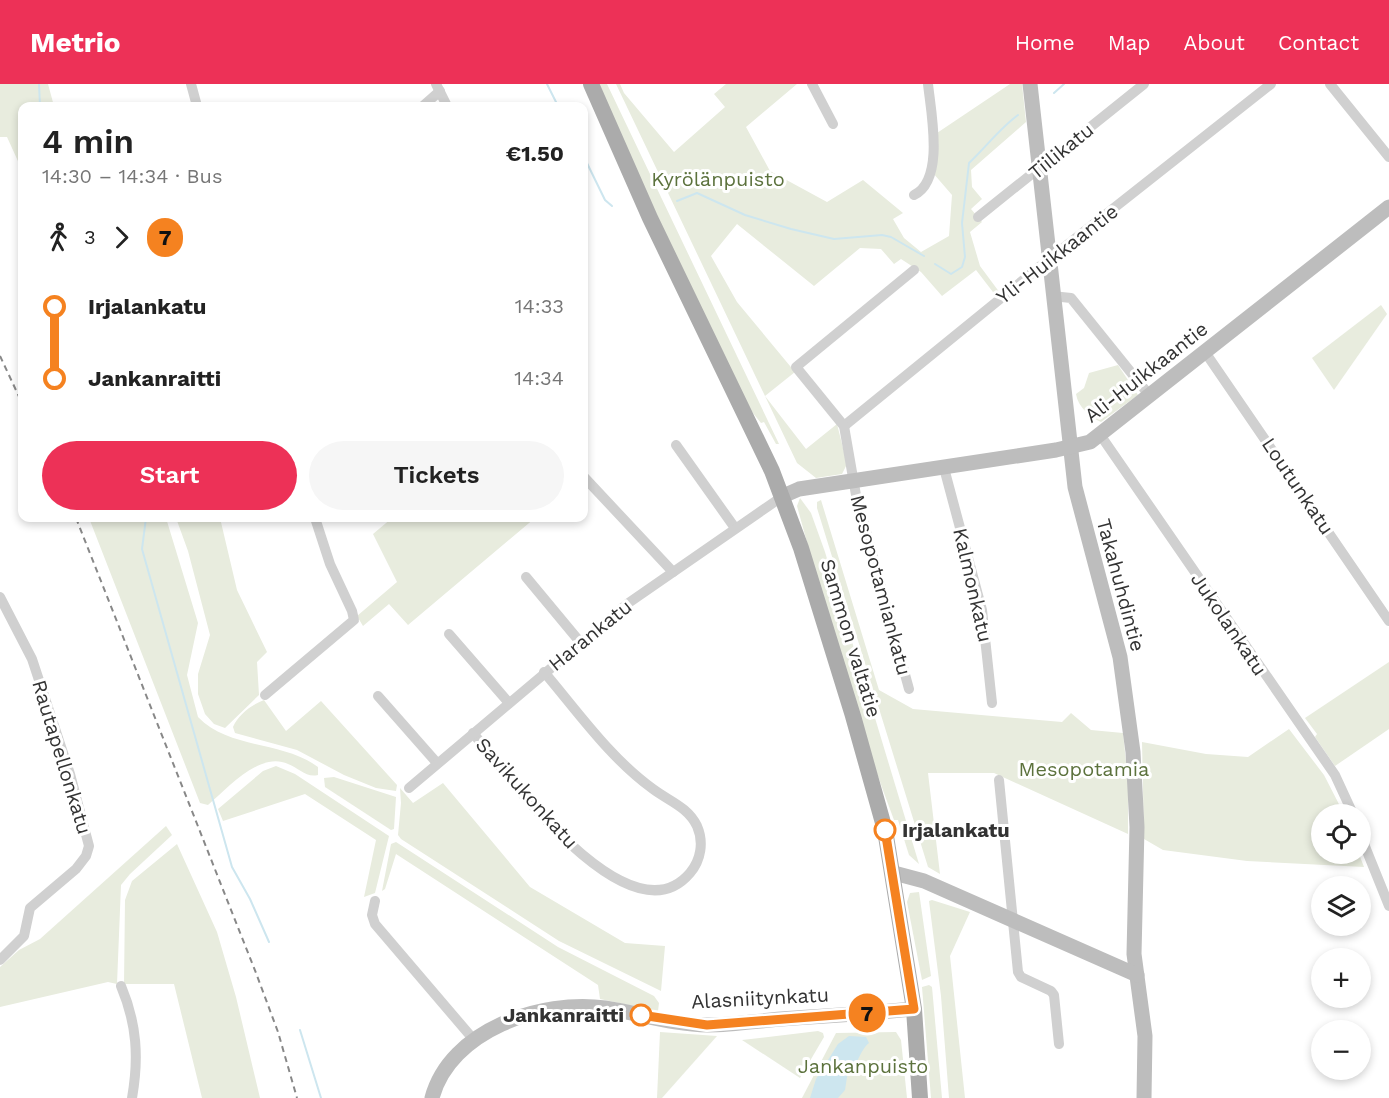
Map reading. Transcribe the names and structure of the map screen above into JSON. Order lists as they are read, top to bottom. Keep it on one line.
{"streets":{"main road":["Sammon valtatie"],"street":["Tiilikatu","Yli-Huikkaantie","Ali-Huikkaantie","Loutunkatu","Mesopotamiankatu","Kalmonkatu","Takahuhdintie","Jukolankatu","Harankatu","Rautapellonkatu","Savikukonkatu","Alasniitynkatu"]},"crossings":[["Tiilikatu","Takahuhdintie"],["Yli-Huikkaantie","Mesopotamiankatu"],["Yli-Huikkaantie","Takahuhdintie"],["Ali-Huikkaantie","Loutunkatu"],["Ali-Huikkaantie","Mesopotamiankatu"],["Ali-Huikkaantie","Kalmonkatu"],["Ali-Huikkaantie","Takahuhdintie"],["Ali-Huikkaantie","Jukolankatu"],["Ali-Huikkaantie","Harankatu"],["Ali-Huikkaantie","Sammon valtatie"],["Harankatu","Sammon valtatie"],["Harankatu","Savikukonkatu"],["Sammon valtatie","Alasniitynkatu"]],"parks":["Kyrölänpuisto","Mesopotamia","Jankanpuisto"],"places":["Irjalankatu","Jankanraitti"],"lines":["bus line 7"],"page":{"header":"Metrio","nav":["Home","Map","About","Contact"],"on_map":"7","heading":["4 min","14:30 – 14:34 · Bus","€1.50"],"legs":["3","7"],"list":[{"name":"Irjalankatu","value":"14:33"},{"name":"Jankanraitti","value":"14:34"}],"buttons":["Start","Tickets"],"map_buttons":["+","−"]}}
